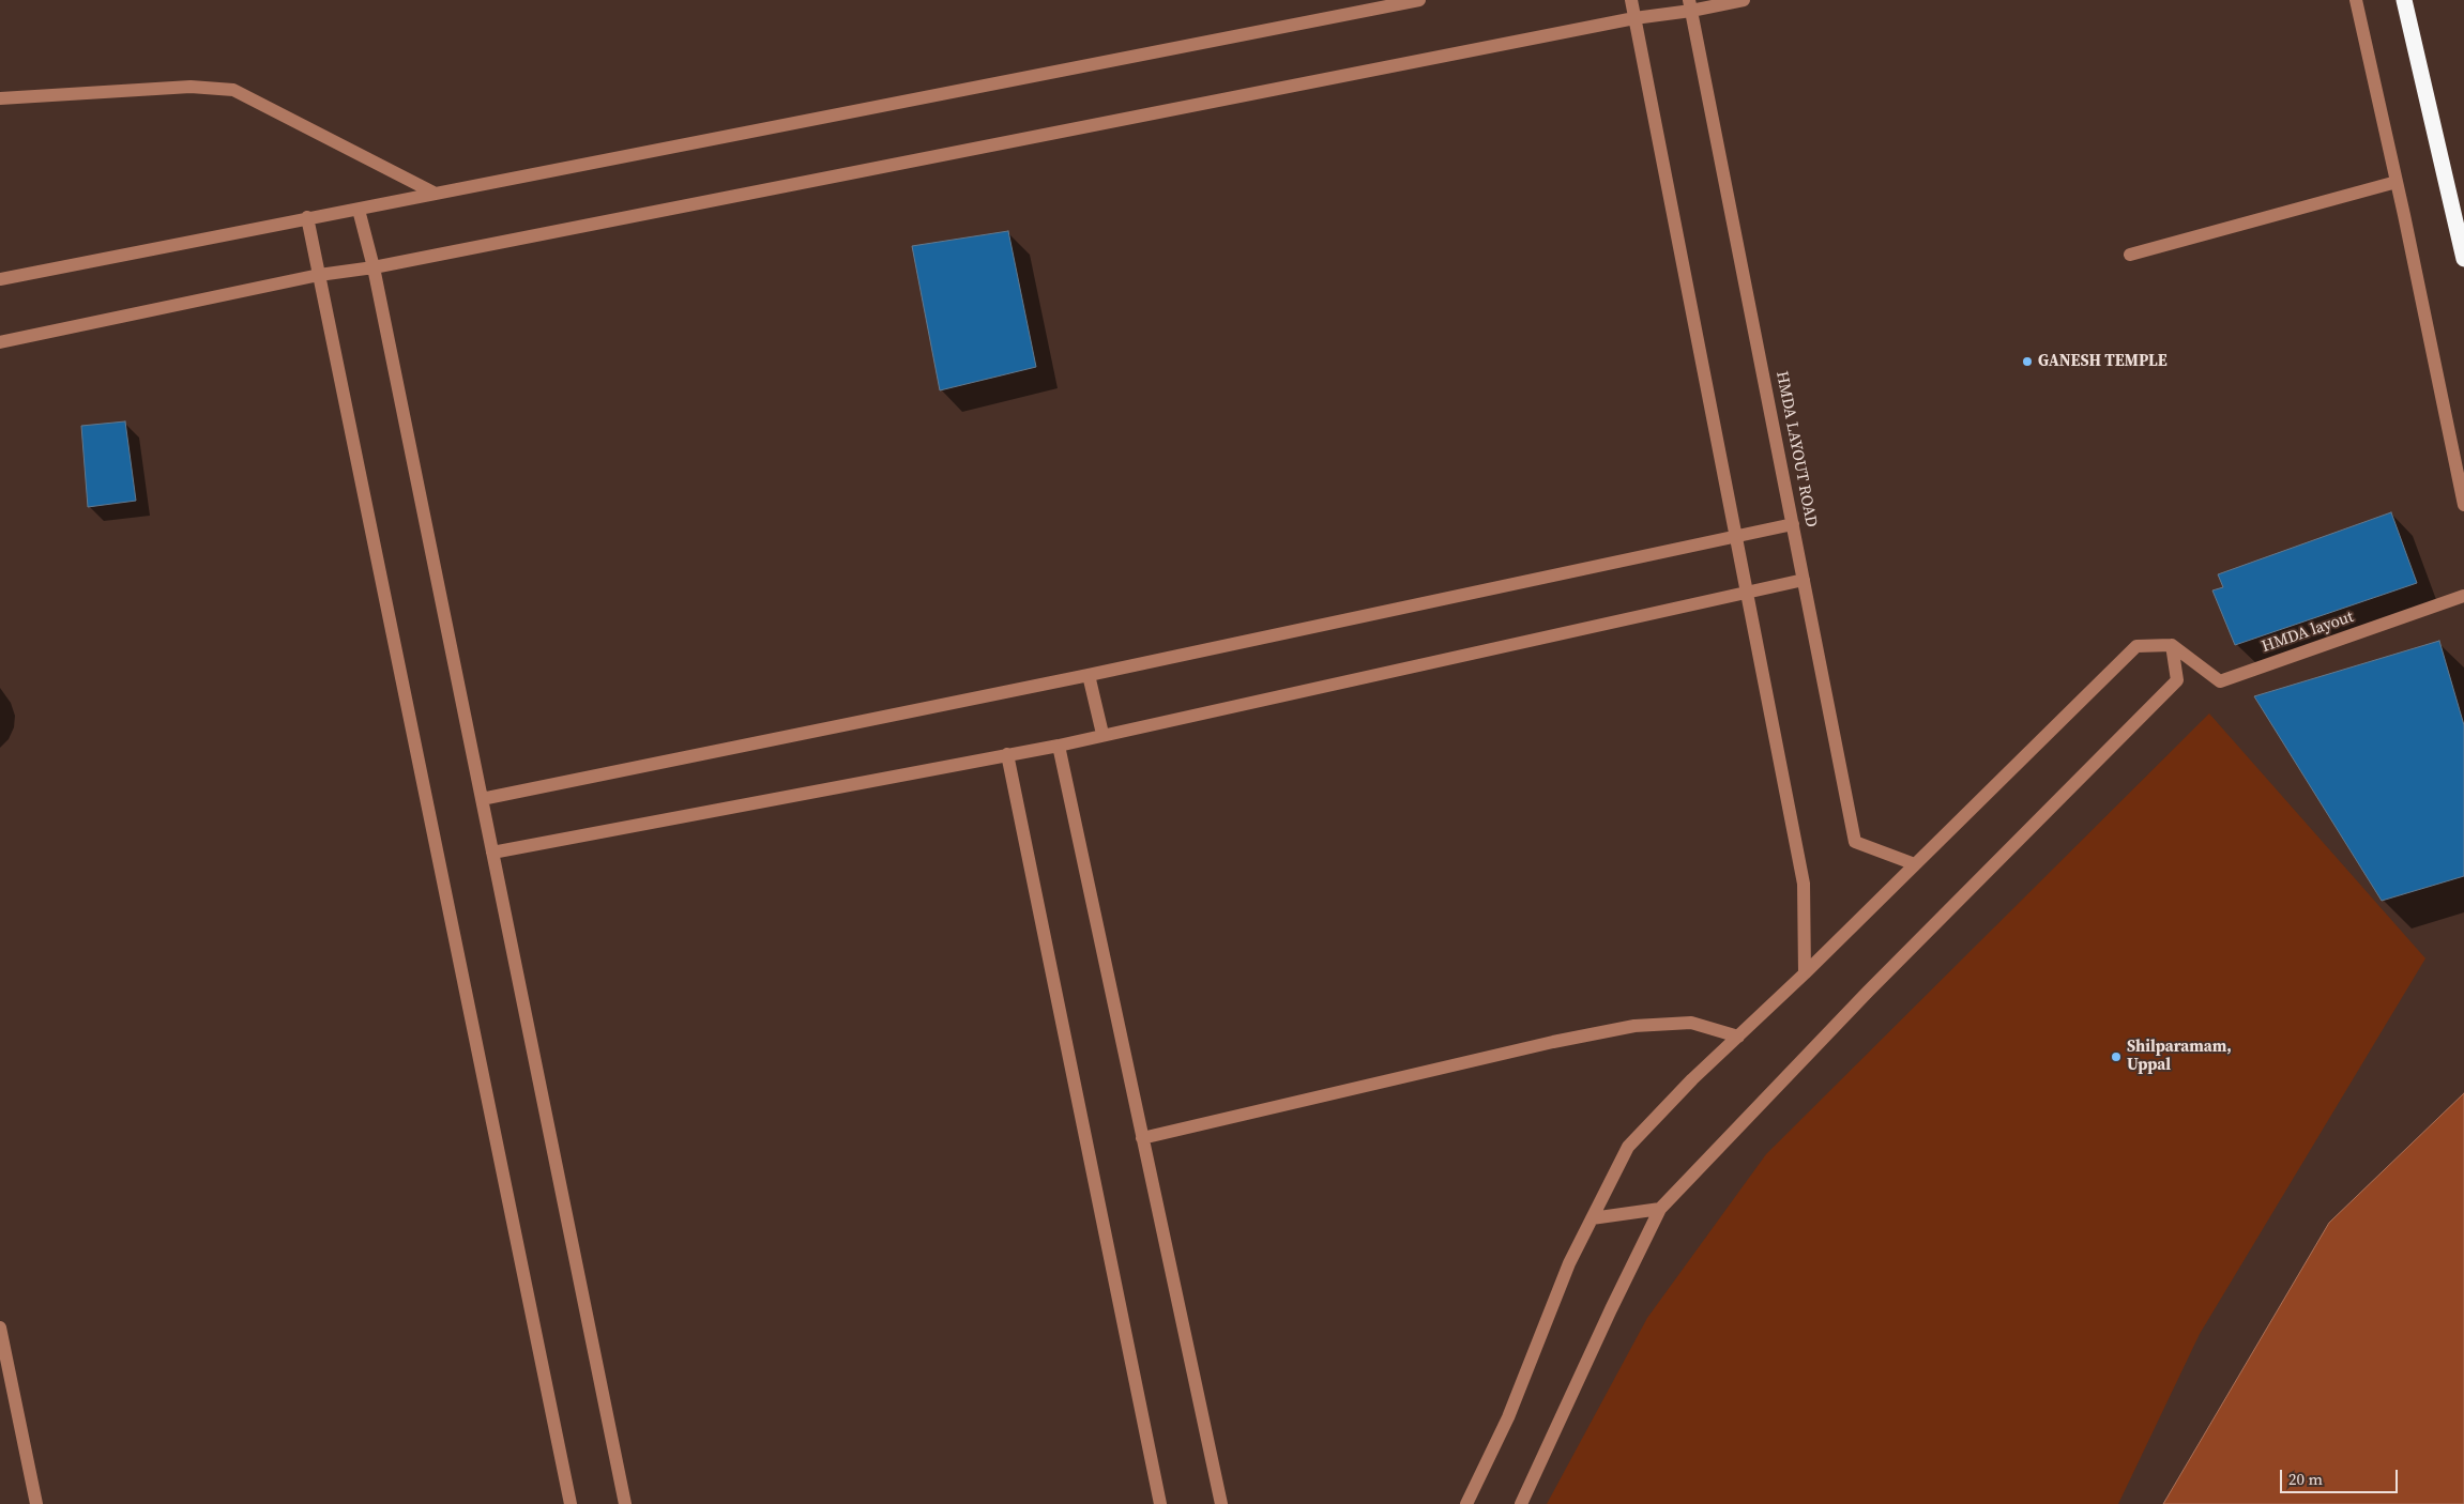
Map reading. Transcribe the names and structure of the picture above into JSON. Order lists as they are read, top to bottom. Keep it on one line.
{"streets":{"street":["HMDA LAYOUT ROAD","HMDA layout"]},"places":["GANESH TEMPLE","Shilparamam, Uppal"],"scale_bar":"20 m"}
